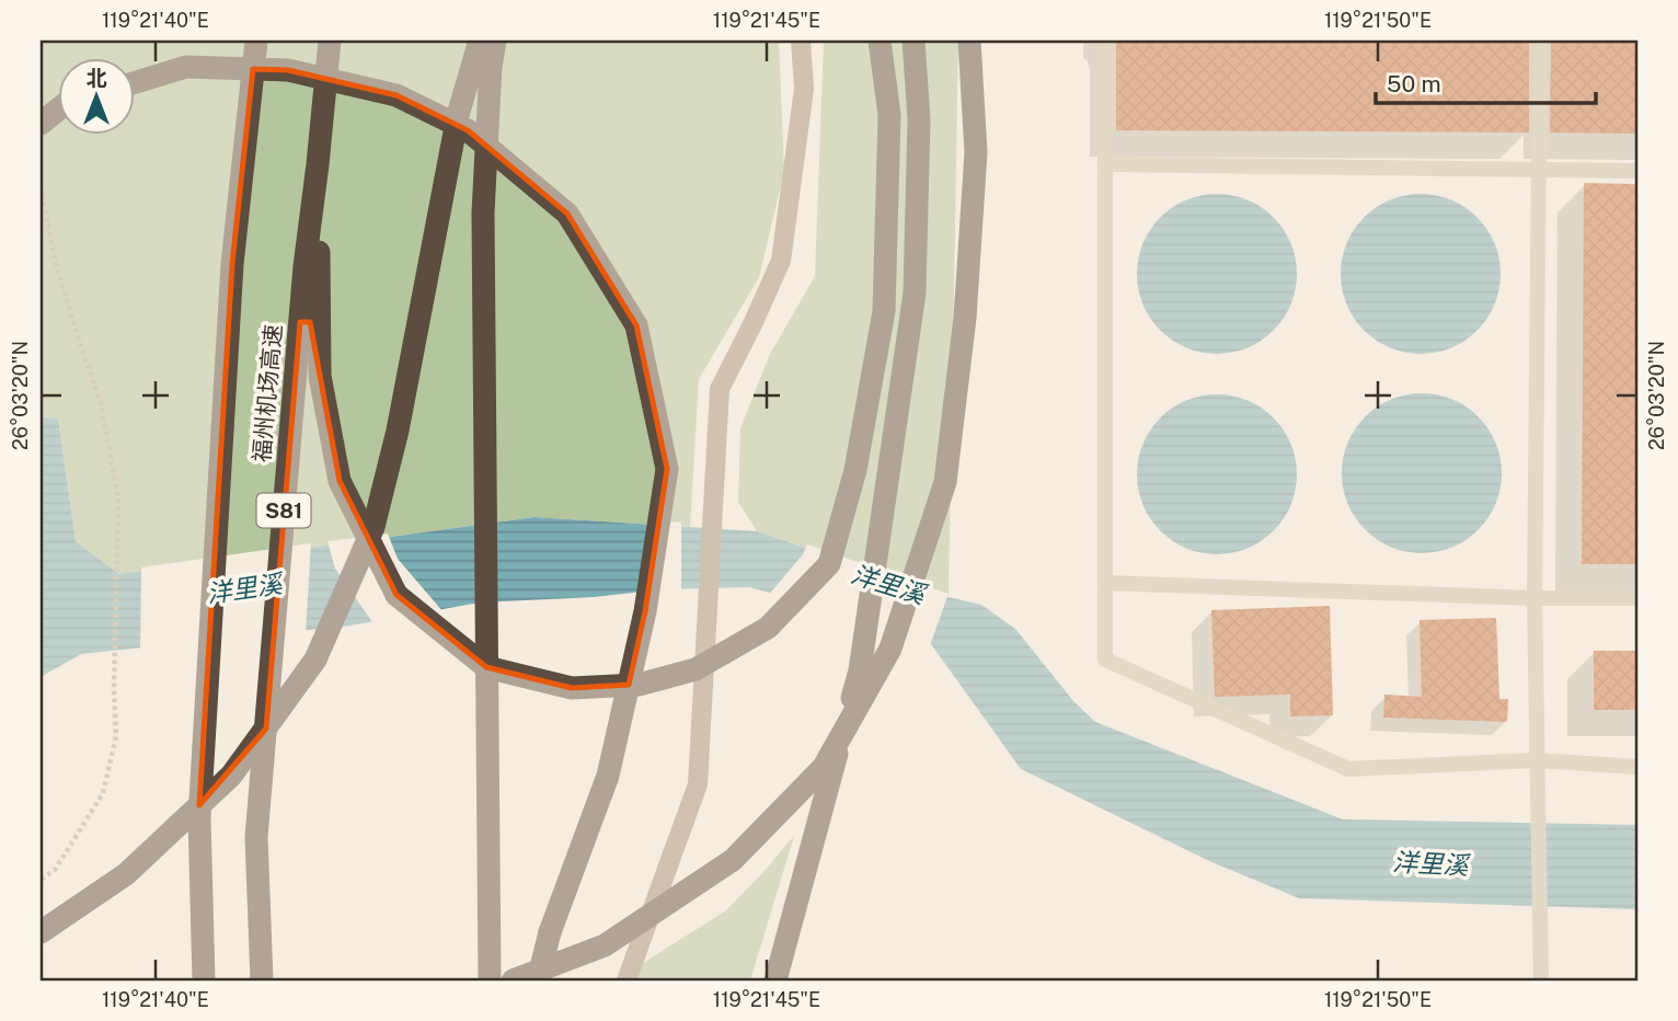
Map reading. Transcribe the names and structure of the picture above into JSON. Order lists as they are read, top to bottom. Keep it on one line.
{"streets":{"highway":["福州机场高速","S81"]},"water":["洋里溪"],"scale_bar":"50 m","north":"top","coordinates":["119°21'40\"E","119°21'45\"E","119°21'50\"E","26°03'20\"N"]}
